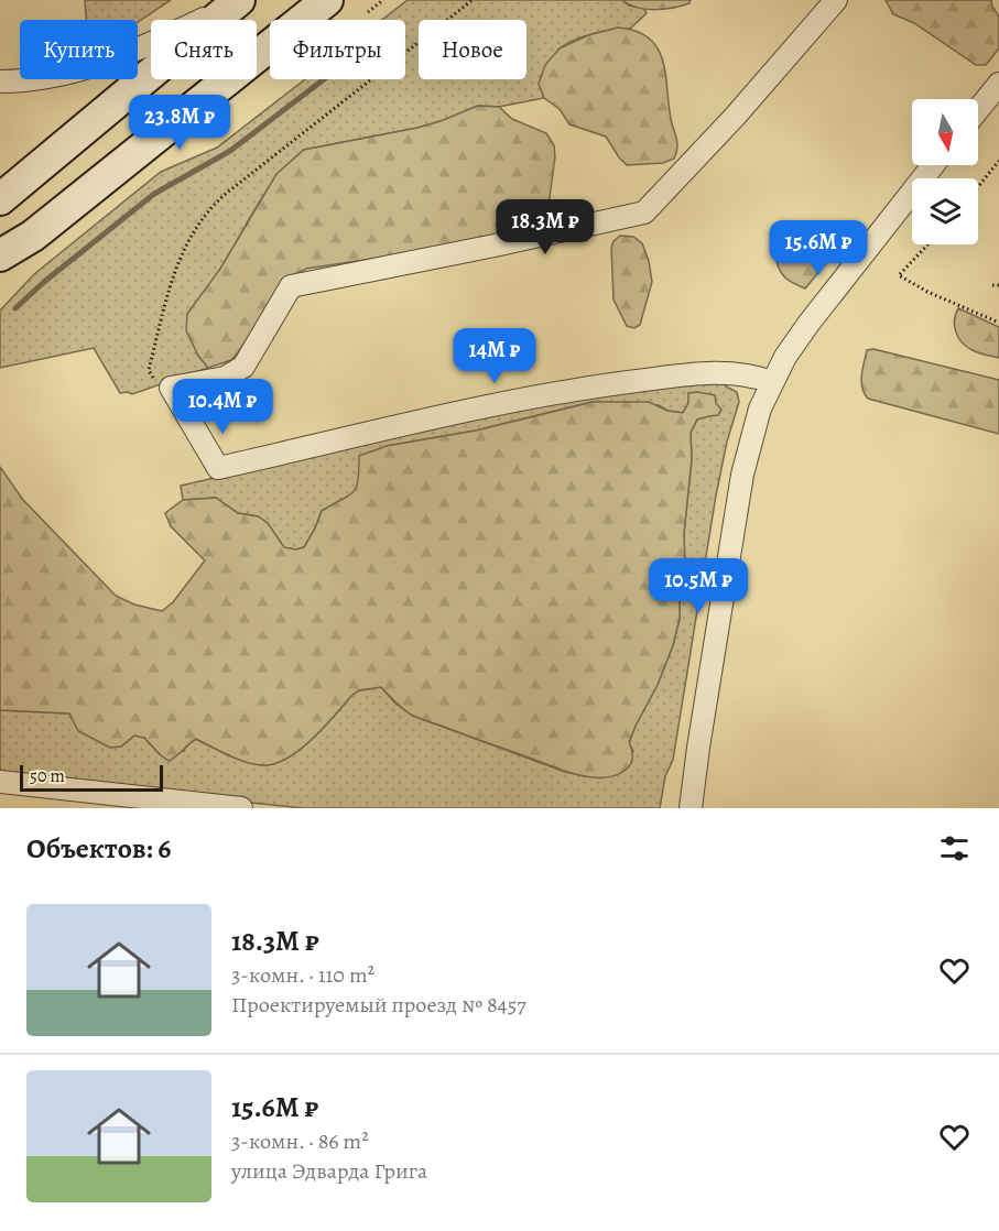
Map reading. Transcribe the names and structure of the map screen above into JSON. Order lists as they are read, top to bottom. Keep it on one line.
{"scale_bar":"50 m","north":"bottom","page":{"chip":["Купить","Снять","Фильтры","Новое"],"price":["23.8M ₽","18.3M ₽","15.6M ₽","14M ₽","10.4M ₽","10.5M ₽"],"scale":"50 m","heading":"Объектов: 6","list":[{"name":"18.3M ₽","note":"3-комн. · 110 m² · Проектируемый проезд № 8457"},{"name":"15.6M ₽","note":"3-комн. · 86 m² · улица Эдварда Грига"}]}}
